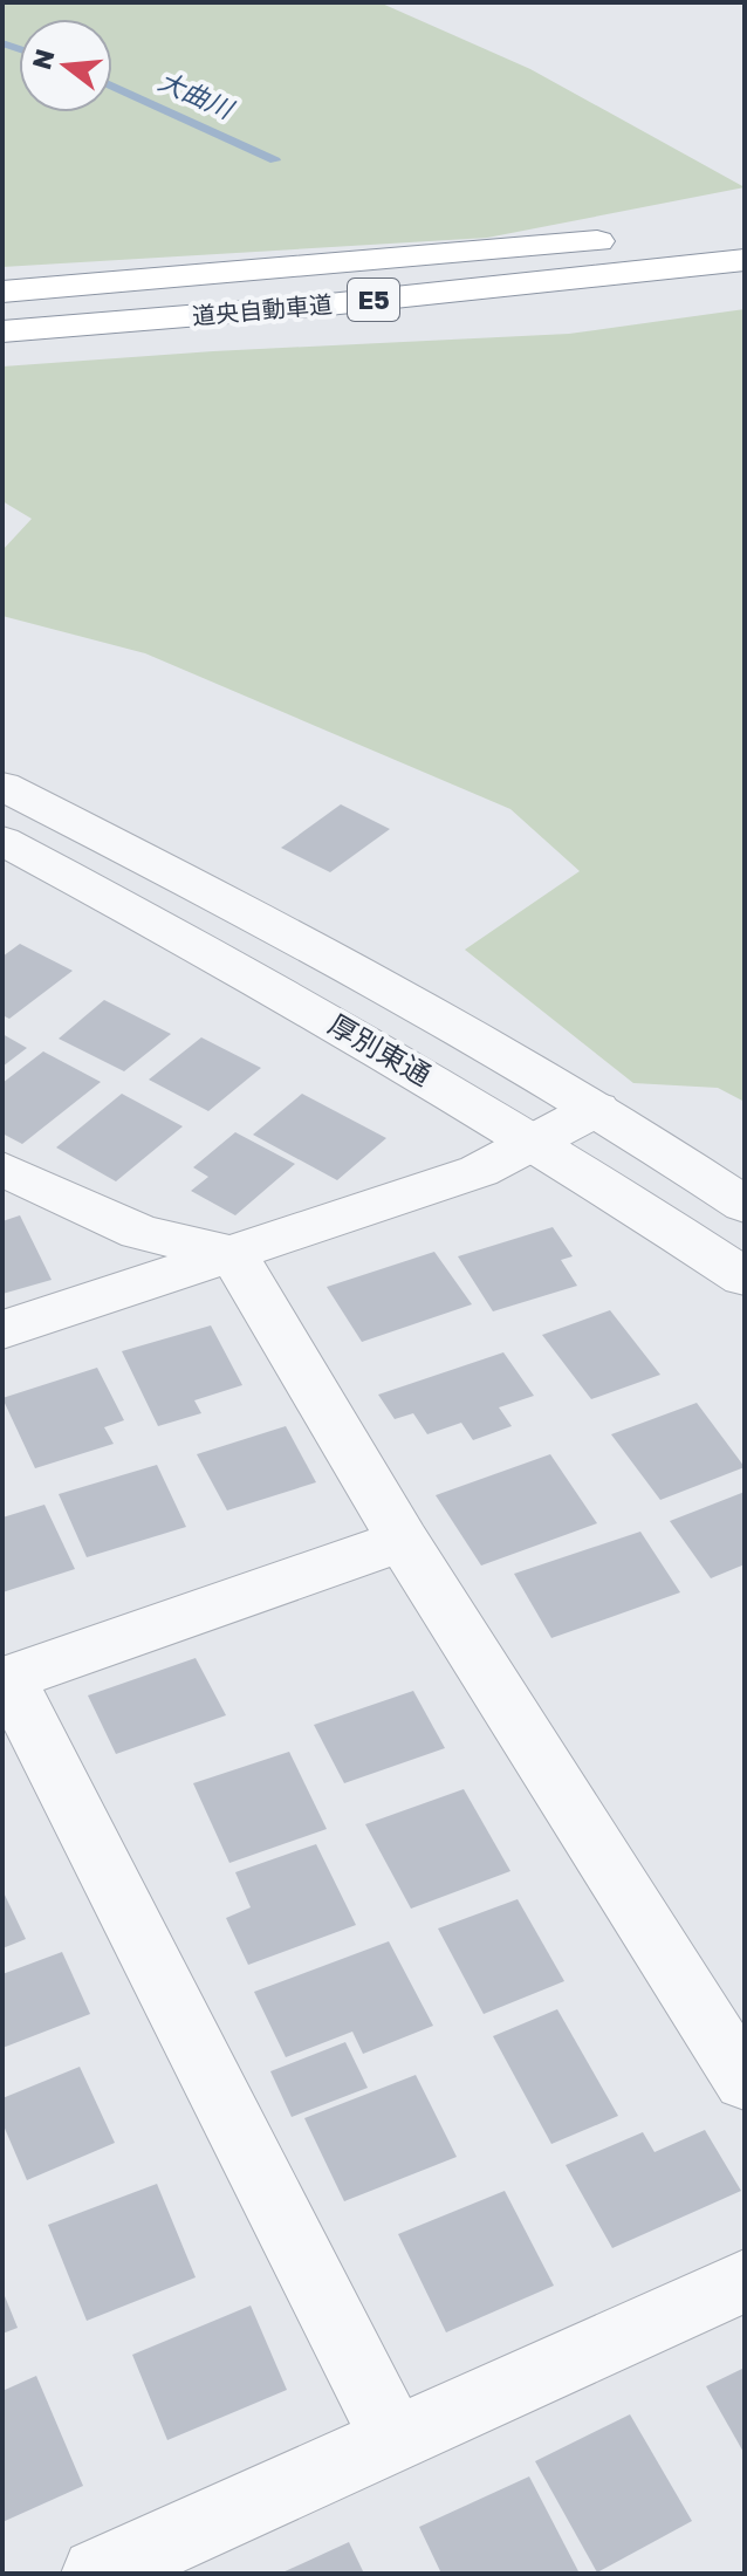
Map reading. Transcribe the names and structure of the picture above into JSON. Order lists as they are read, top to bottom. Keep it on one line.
{"streets":{"highway":["E5","道央自動車道"],"street":["厚別東通"]},"water":["大曲川"],"north":"left"}
